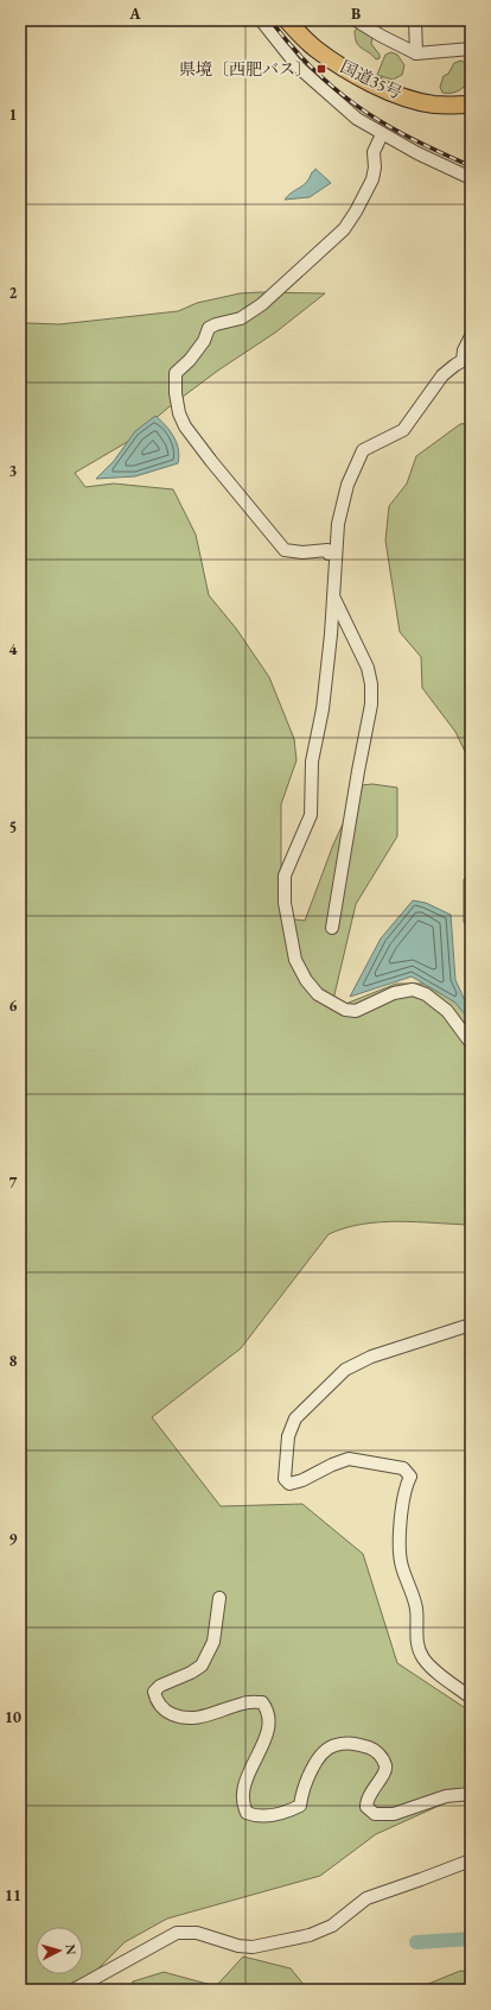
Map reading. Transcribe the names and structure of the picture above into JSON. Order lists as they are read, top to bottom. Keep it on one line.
{"streets":{"highway":["国道35号"]},"places":{"transit":["県境〔西肥バス〕"]},"north":"right","grid":{"columns":["A","B"],"rows":["1","2","3","4","5","6","7","8","9","10","11"]}}
